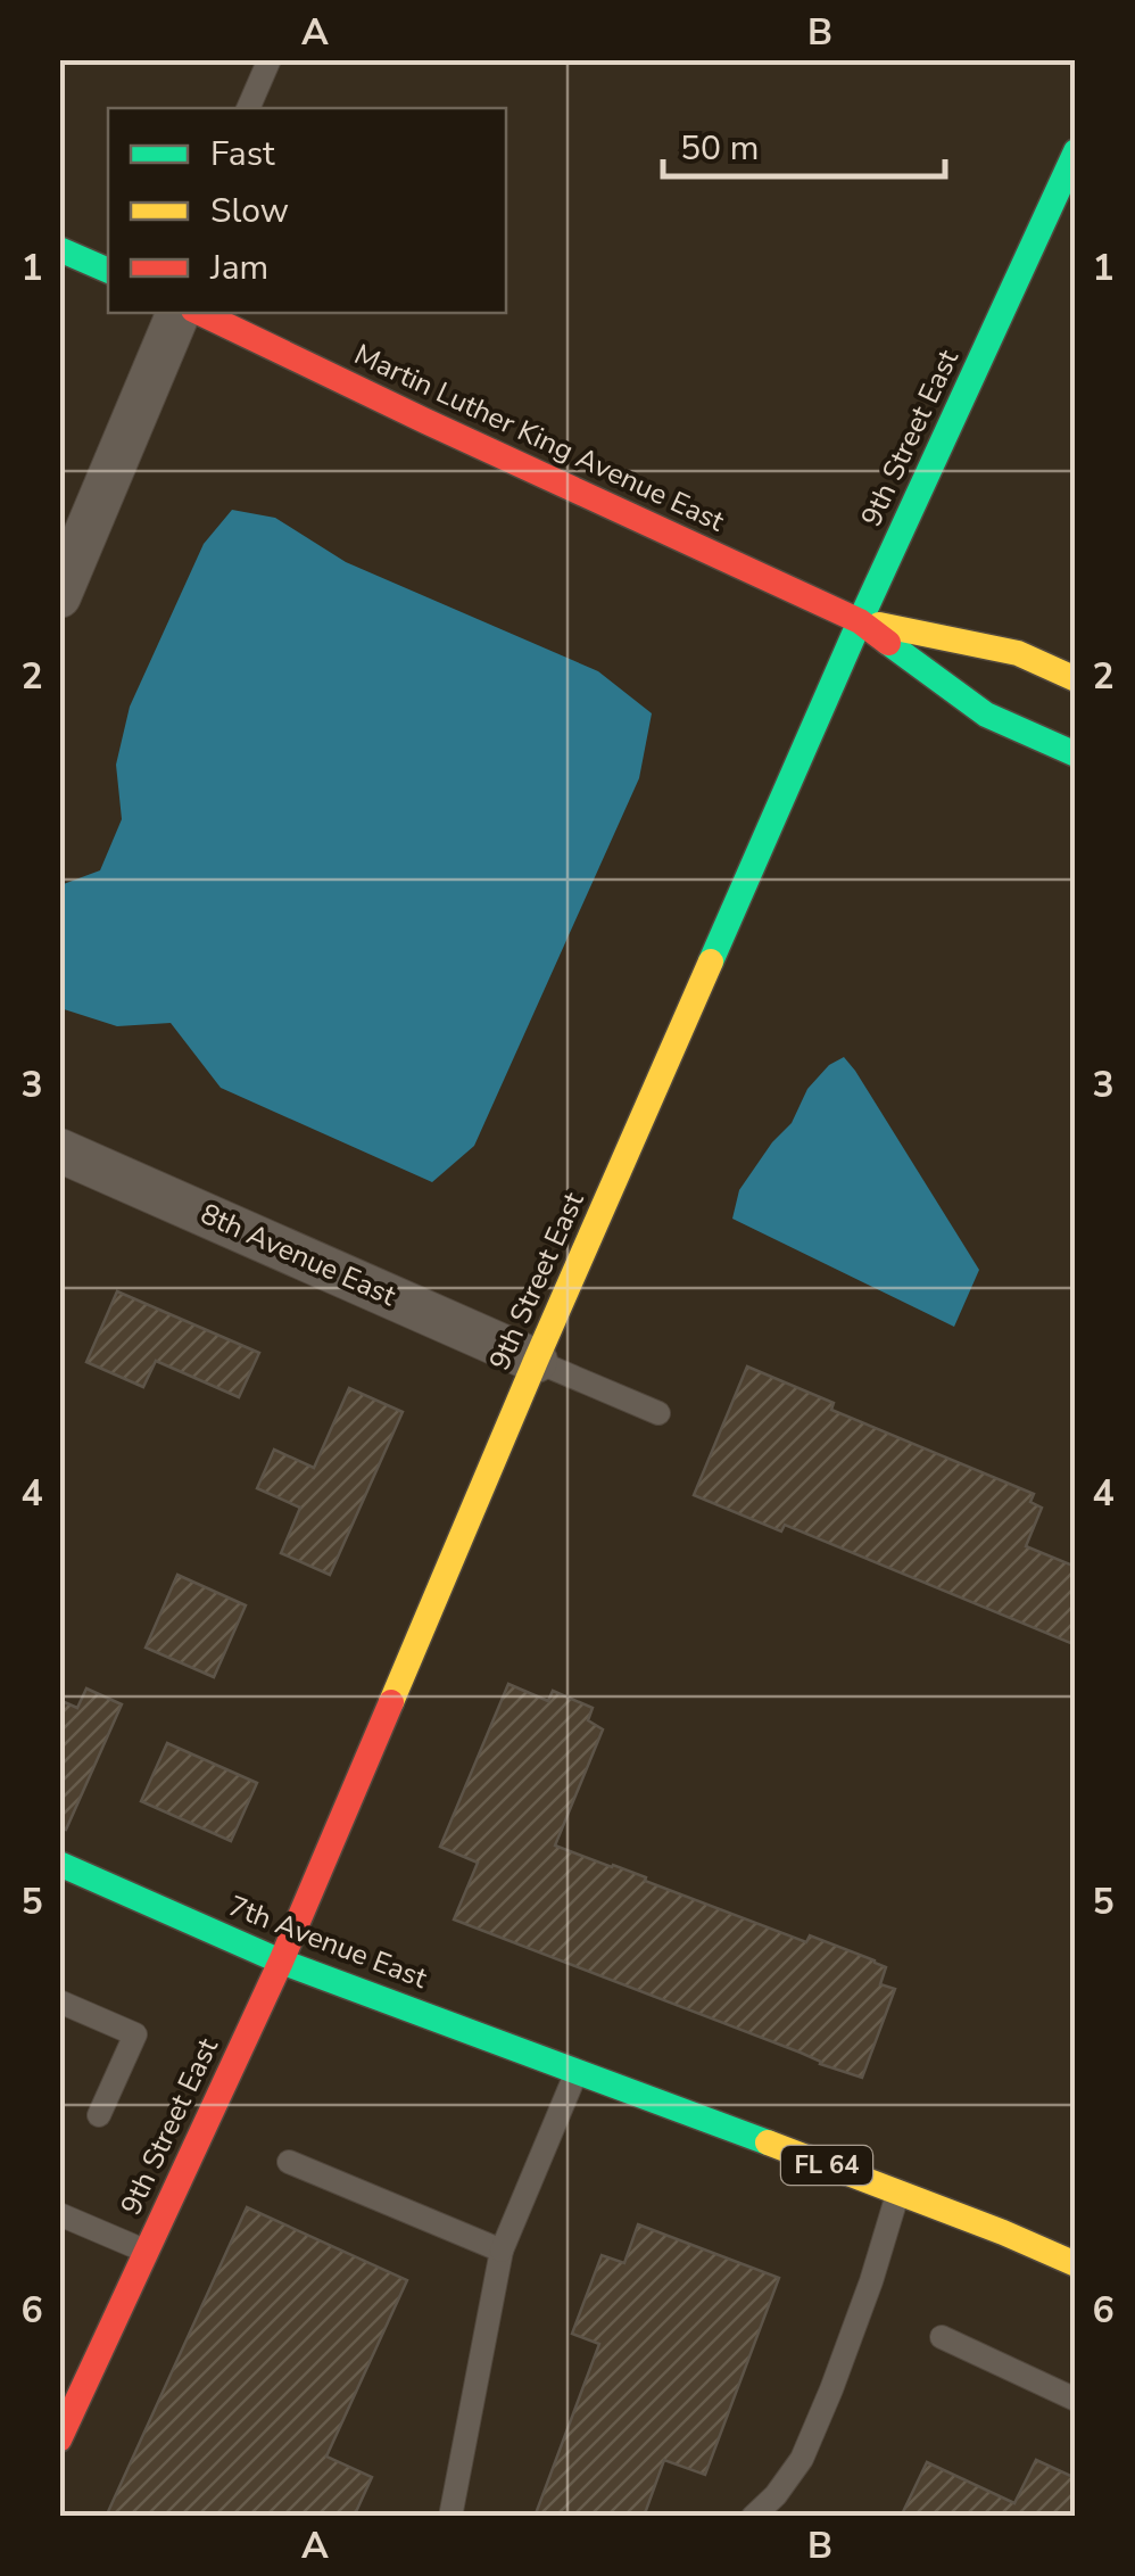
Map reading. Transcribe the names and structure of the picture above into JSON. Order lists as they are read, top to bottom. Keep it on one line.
{"streets":{"street":["Martin Luther King Avenue East","9th Street East","8th Avenue East","7th Avenue East","FL 64"]},"crossings":[["Martin Luther King Avenue East","9th Street East"],["9th Street East","8th Avenue East"],["9th Street East","7th Avenue East"],["7th Avenue East","FL 64"]],"legend":["Fast","Slow","Jam"],"scale_bar":"50 m","grid":{"columns":["A","B"],"rows":["1","2","3","4","5","6"]}}
